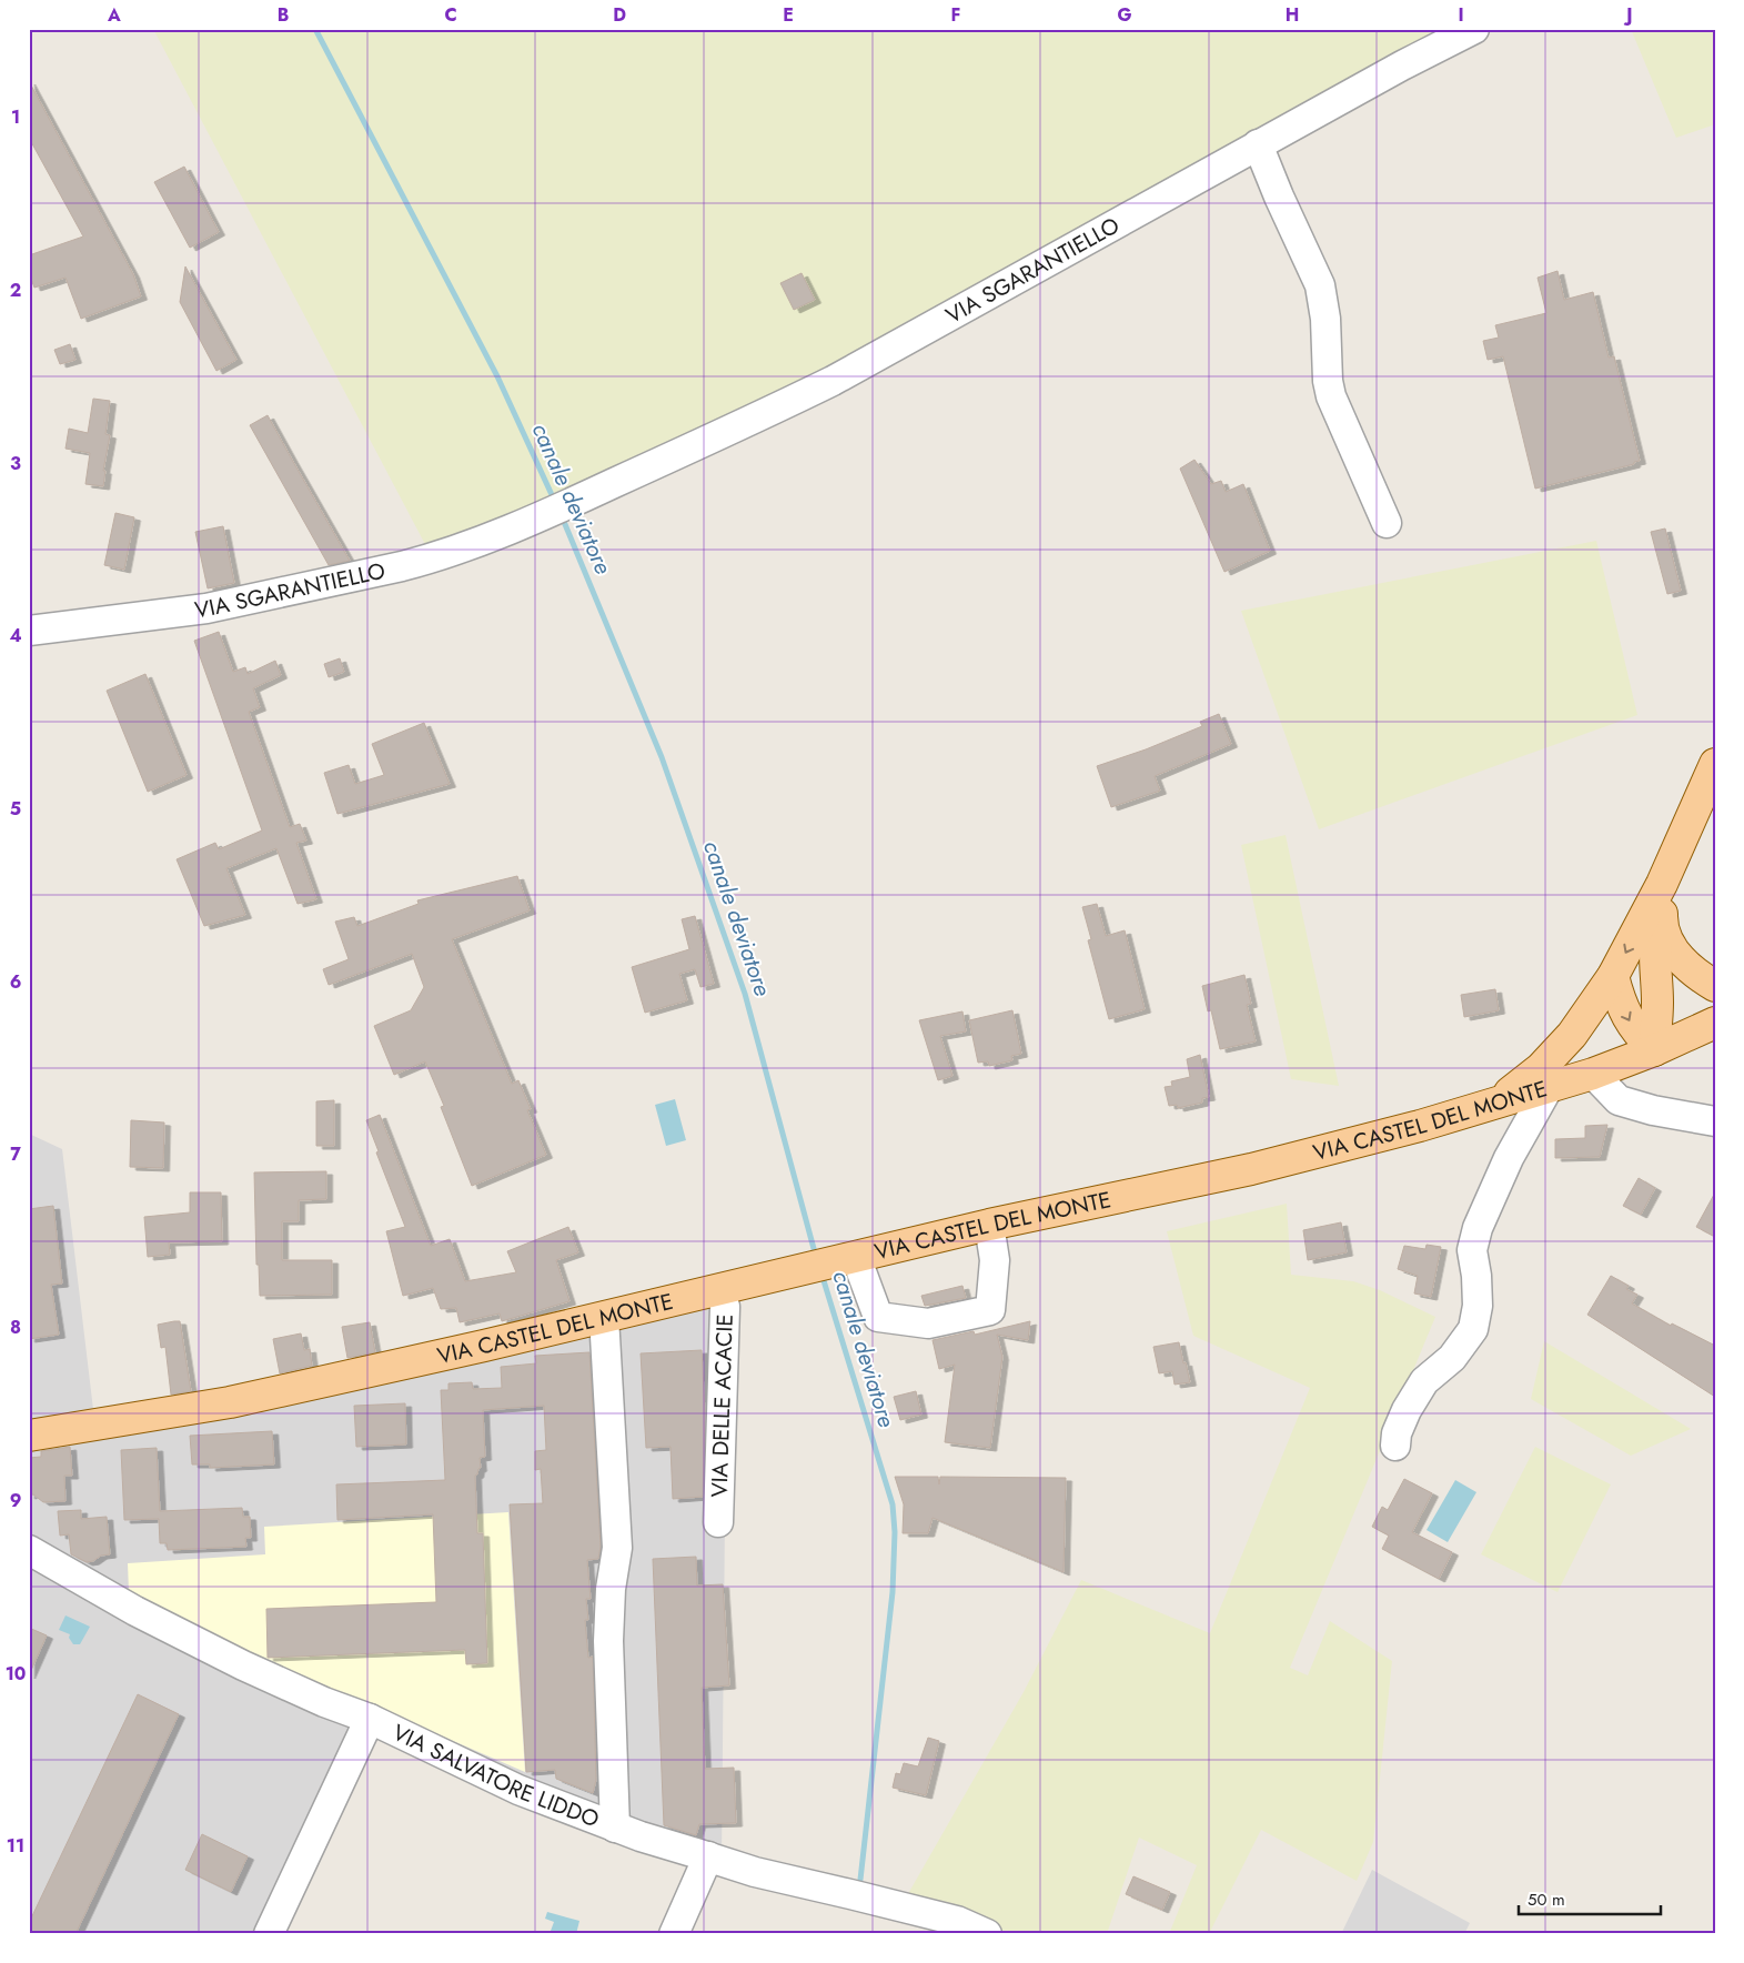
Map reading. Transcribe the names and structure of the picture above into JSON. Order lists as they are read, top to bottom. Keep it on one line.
{"streets":{"main road":["VIA CASTEL DEL MONTE"],"street":["VIA SGARANTIELLO","VIA DELLE ACACIE","VIA SALVATORE LIDDO"]},"crossings":[["VIA CASTEL DEL MONTE","VIA DELLE ACACIE"]],"water":["canale deviatore"],"scale_bar":"50 m","grid":{"columns":["A","B","C","D","E","F","G","H","I","J"],"rows":["1","2","3","4","5","6","7","8","9","10","11"]}}
